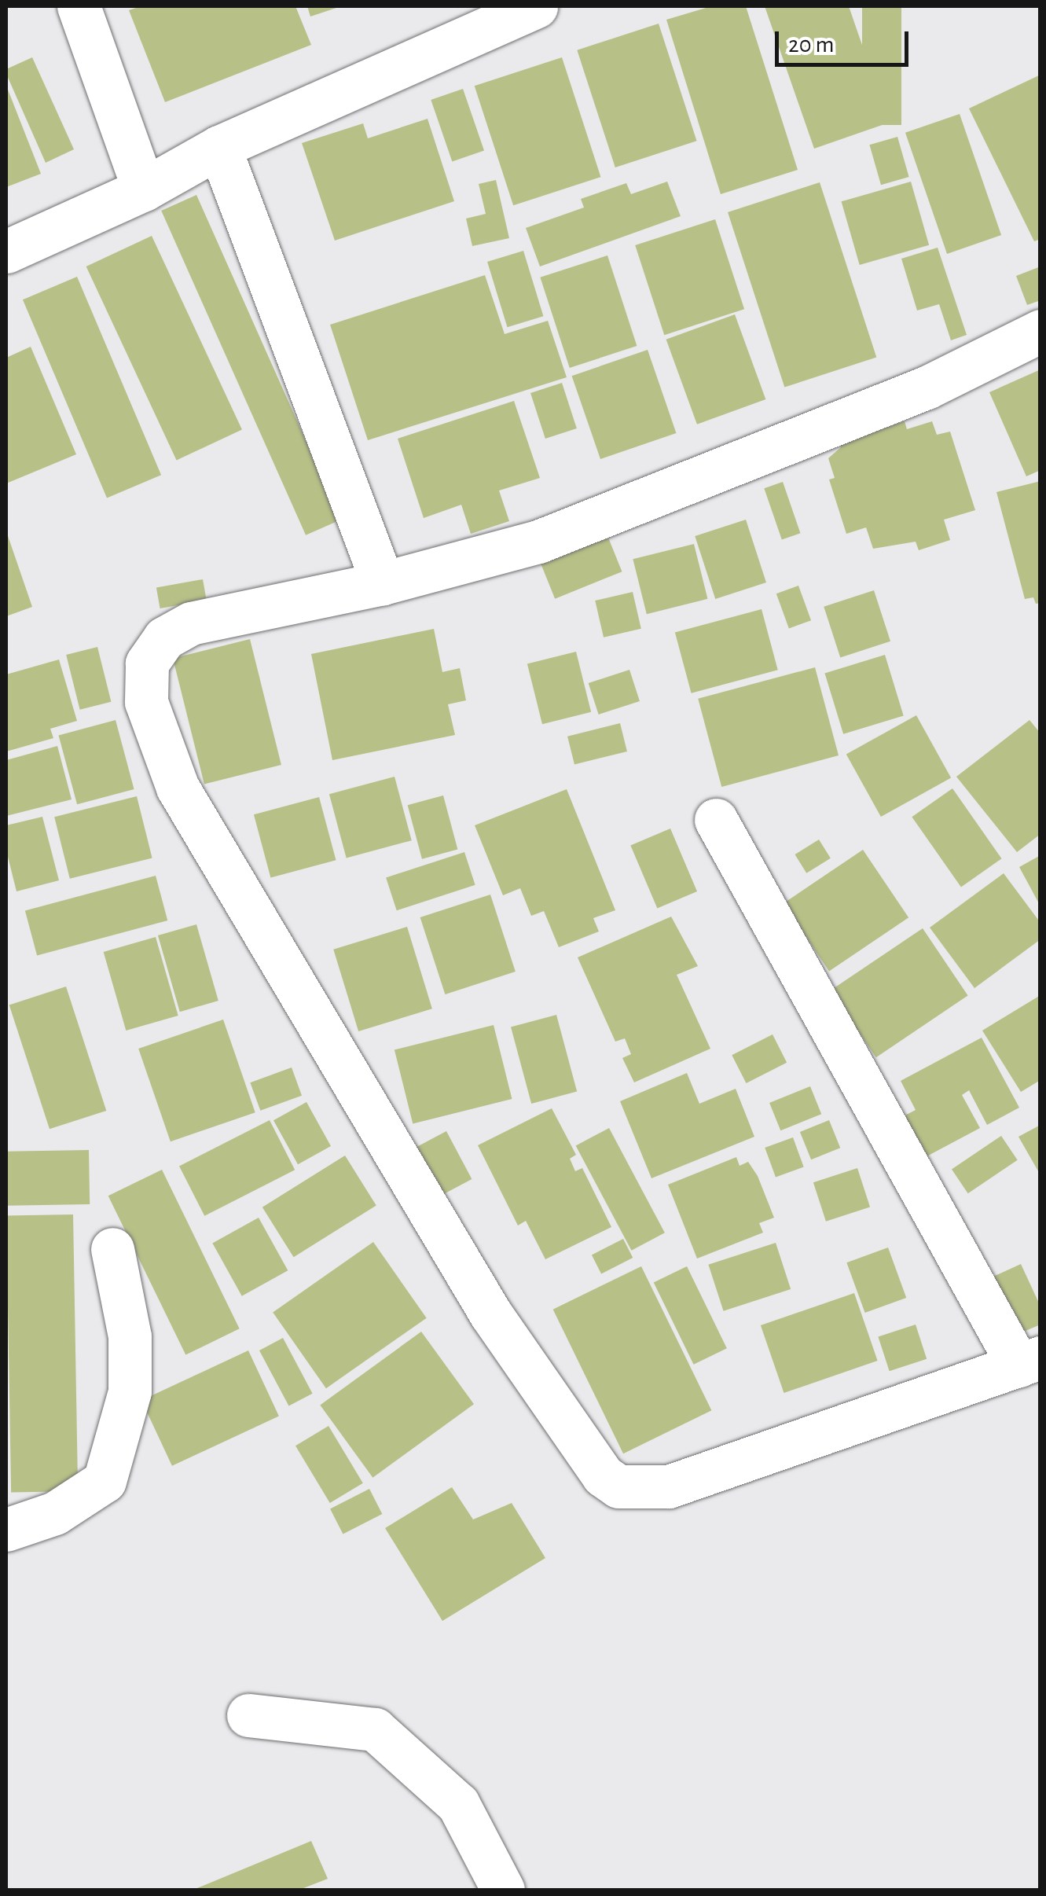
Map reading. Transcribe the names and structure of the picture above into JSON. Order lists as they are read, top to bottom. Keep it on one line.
{"scale_bar":"20 m"}
